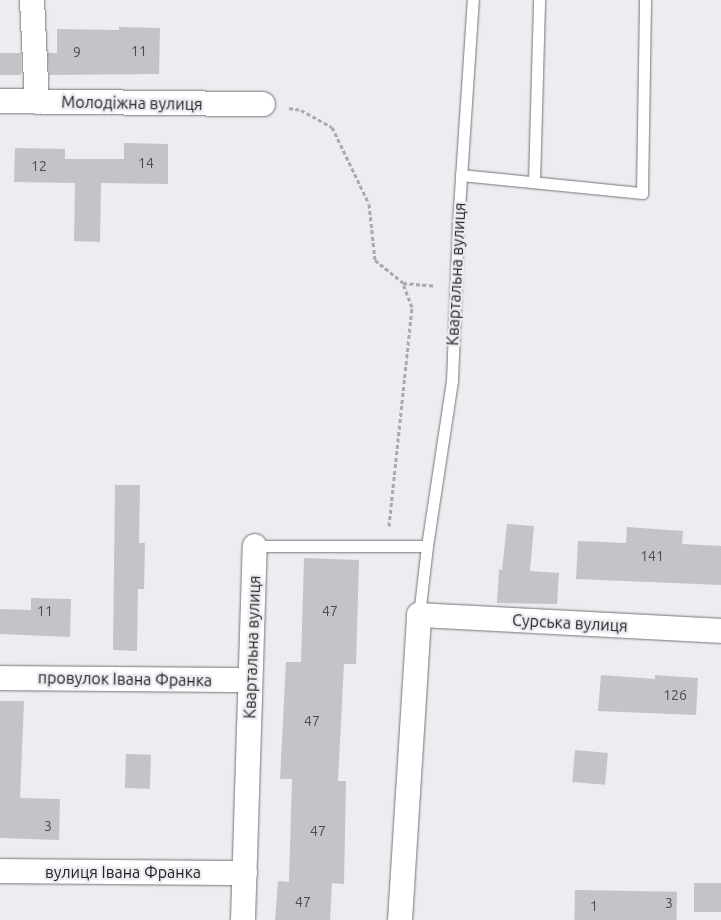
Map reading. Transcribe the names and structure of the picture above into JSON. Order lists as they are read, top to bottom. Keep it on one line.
{"streets":{"street":["Молодіжна вулиця","Квартальна вулиця","Сурська вулиця","провулок Івана Франка","вулиця Івана Франка"]},"crossings":[["Квартальна вулиця","Сурська вулиця"],["Квартальна вулиця","провулок Івана Франка"],["Квартальна вулиця","вулиця Івана Франка"]],"house_numbers":["11","9","14","12","141","11","47","126","47","3","47","47","3","1"]}
